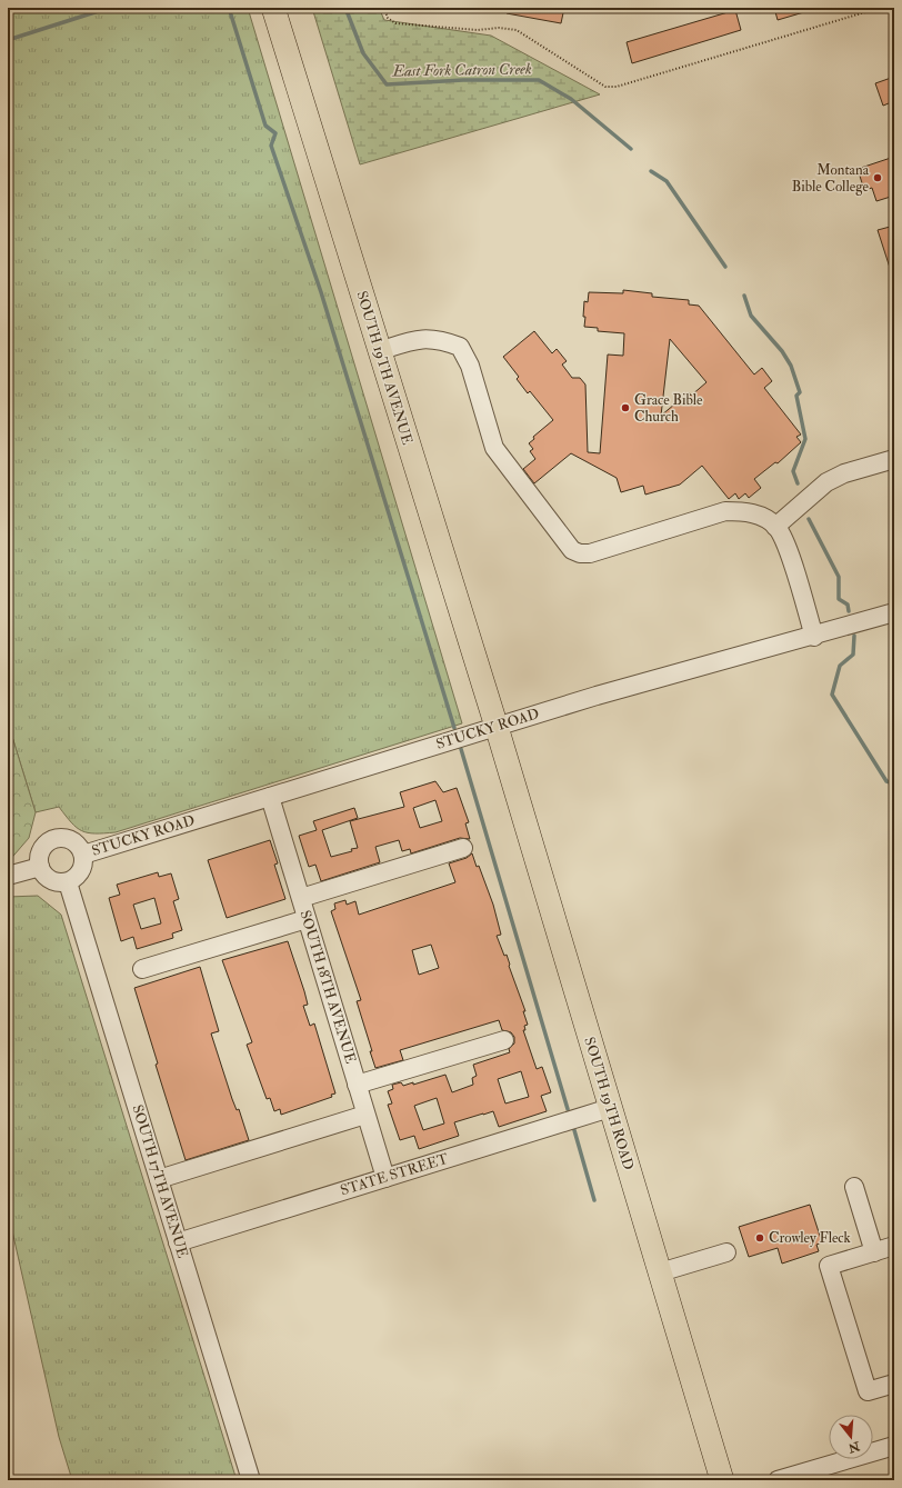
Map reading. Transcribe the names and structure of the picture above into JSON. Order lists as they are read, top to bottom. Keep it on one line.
{"streets":{"main road":["SOUTH 19TH AVENUE","SOUTH 19TH ROAD"],"street":["STUCKY ROAD","SOUTH 18TH AVENUE","STATE STREET","SOUTH 17TH AVENUE"]},"crossings":[["SOUTH 19TH AVENUE","STUCKY ROAD"],["SOUTH 19TH AVENUE","SOUTH 19TH ROAD"],["STUCKY ROAD","SOUTH 18TH AVENUE"],["STUCKY ROAD","SOUTH 19TH ROAD"],["STUCKY ROAD","SOUTH 17TH AVENUE"],["SOUTH 18TH AVENUE","STATE STREET"],["SOUTH 19TH ROAD","STATE STREET"],["STATE STREET","SOUTH 17TH AVENUE"]],"water":["East Fork Catron Creek"],"places":["Montana Bible College","Grace Bible Church","Crowley Fleck"],"north":"bottom"}
